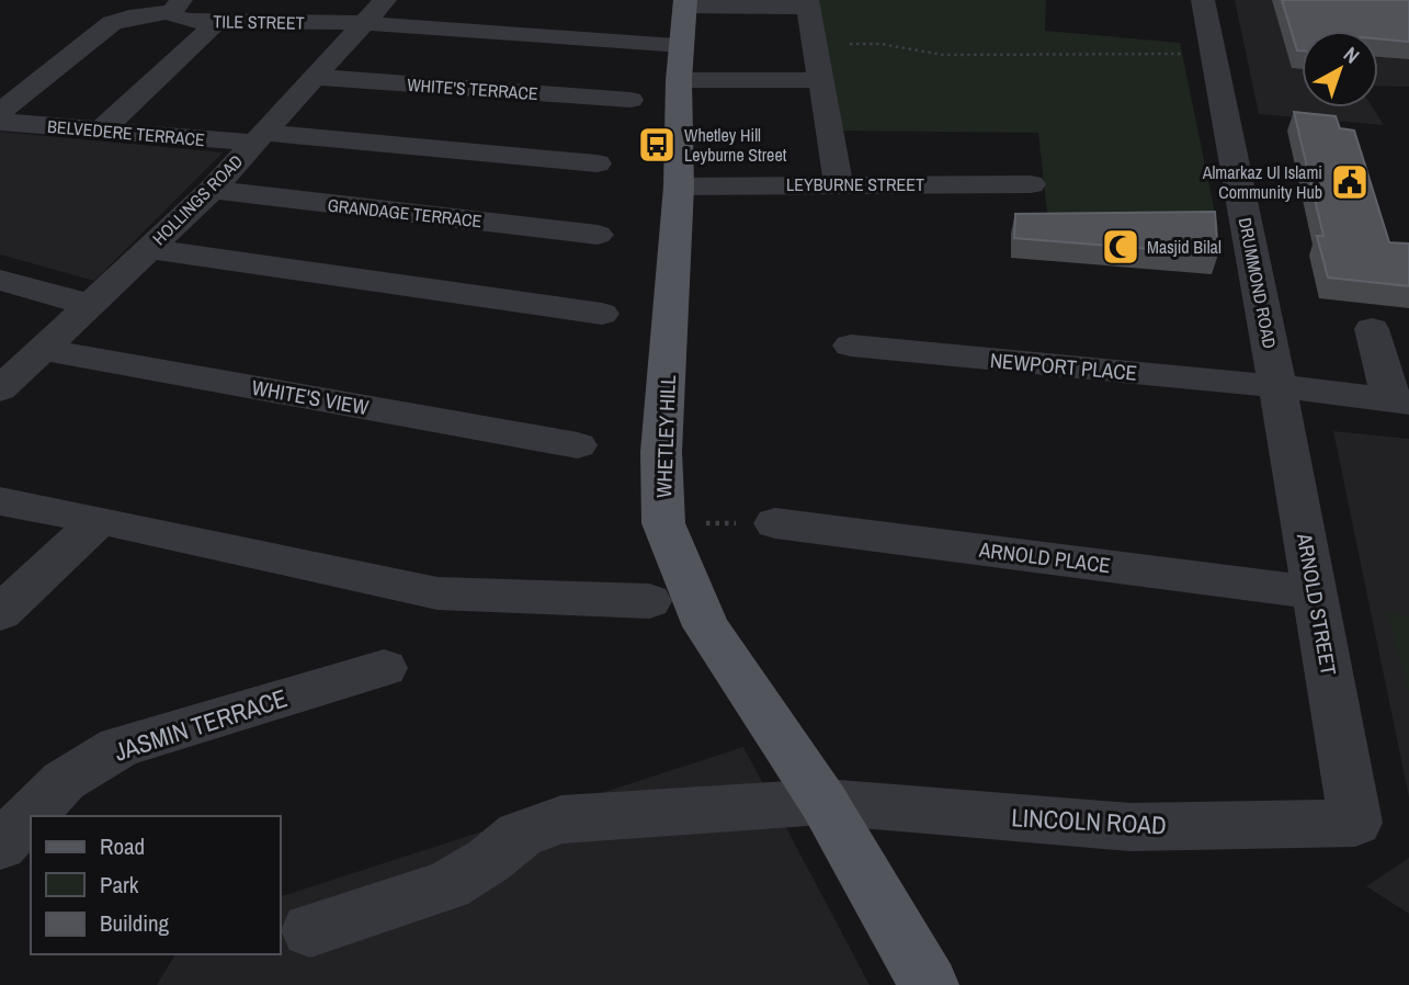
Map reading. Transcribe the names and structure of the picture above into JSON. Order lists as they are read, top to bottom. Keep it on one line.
{"streets":{"main road":["WHETLEY HILL"],"street":["TILE STREET","WHITE'S TERRACE","BELVEDERE TERRACE","LEYBURNE STREET","HOLLINGS ROAD","GRANDAGE TERRACE","DRUMMOND ROAD","NEWPORT PLACE","WHITE'S VIEW","ARNOLD PLACE","ARNOLD STREET","JASMIN TERRACE","LINCOLN ROAD"]},"crossings":[["TILE STREET","HOLLINGS ROAD"],["TILE STREET","WHETLEY HILL"],["WHITE'S TERRACE","HOLLINGS ROAD"],["BELVEDERE TERRACE","HOLLINGS ROAD"],["LEYBURNE STREET","WHETLEY HILL"],["HOLLINGS ROAD","GRANDAGE TERRACE"],["HOLLINGS ROAD","WHITE'S VIEW"],["DRUMMOND ROAD","NEWPORT PLACE"],["DRUMMOND ROAD","ARNOLD STREET"],["NEWPORT PLACE","ARNOLD STREET"],["WHETLEY HILL","LINCOLN ROAD"],["ARNOLD PLACE","ARNOLD STREET"],["ARNOLD STREET","LINCOLN ROAD"]],"places":{"bus stop":["Whetley Hill Leyburne Street"],"public building":["Almarkaz Ul Islami Community Hub"],"mosque":["Masjid Bilal"]},"legend":["Road","Park","Building"],"north":"top right"}
